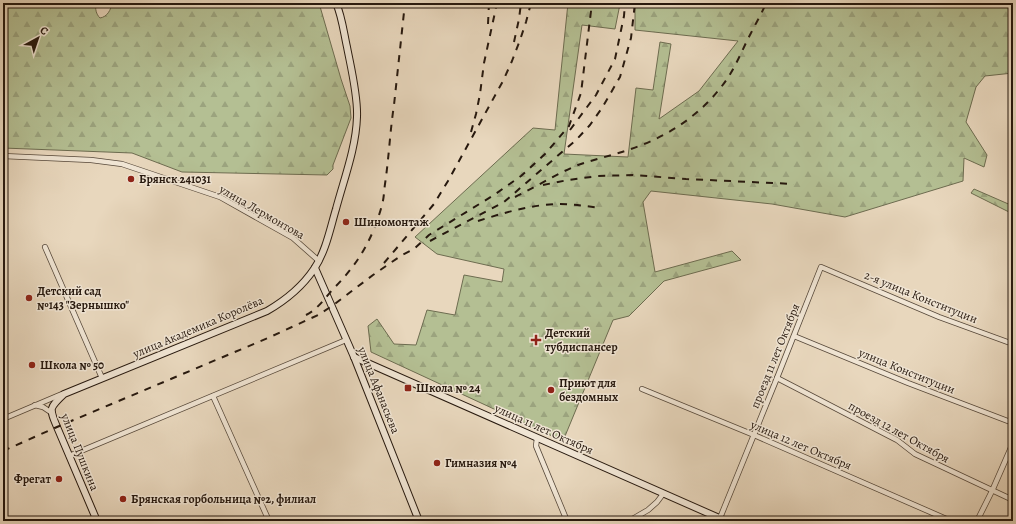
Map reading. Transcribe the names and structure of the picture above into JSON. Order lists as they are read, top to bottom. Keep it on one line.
{"streets":{"main road":["улица Академика Королёва","улица Афанасьева","улица 11 лет Октября","улица Пушкина"],"street":["улица Лермонтова","2-я улица Конституции","проезд 11 лет Октября","улица Конституции","проезд 12 лет Октября","улица 12 лет Октября"]},"crossings":[["улица Лермонтова","улица Академика Королёва"],["2-я улица Конституции","проезд 11 лет Октября"],["улица Академика Королёва","улица Афанасьева"],["улица Академика Королёва","улица Пушкина"],["проезд 11 лет Октября","улица Конституции"],["проезд 11 лет Октября","улица 11 лет Октября"],["проезд 11 лет Октября","проезд 12 лет Октября"],["проезд 11 лет Октября","улица 12 лет Октября"],["улица Афанасьева","улица 11 лет Октября"]],"places":{"other":["Брянск 241031","Шиномонтаж","Детский сад №143 \"Зернышко\"","Школа № 50","Приют для бездомных","Гимназия №4","Фрегат","Брянская горбольница №2, филиал"],"health":["Детский тубдиспансер"],"transit":["Школа № 24"]},"north":"top right"}
